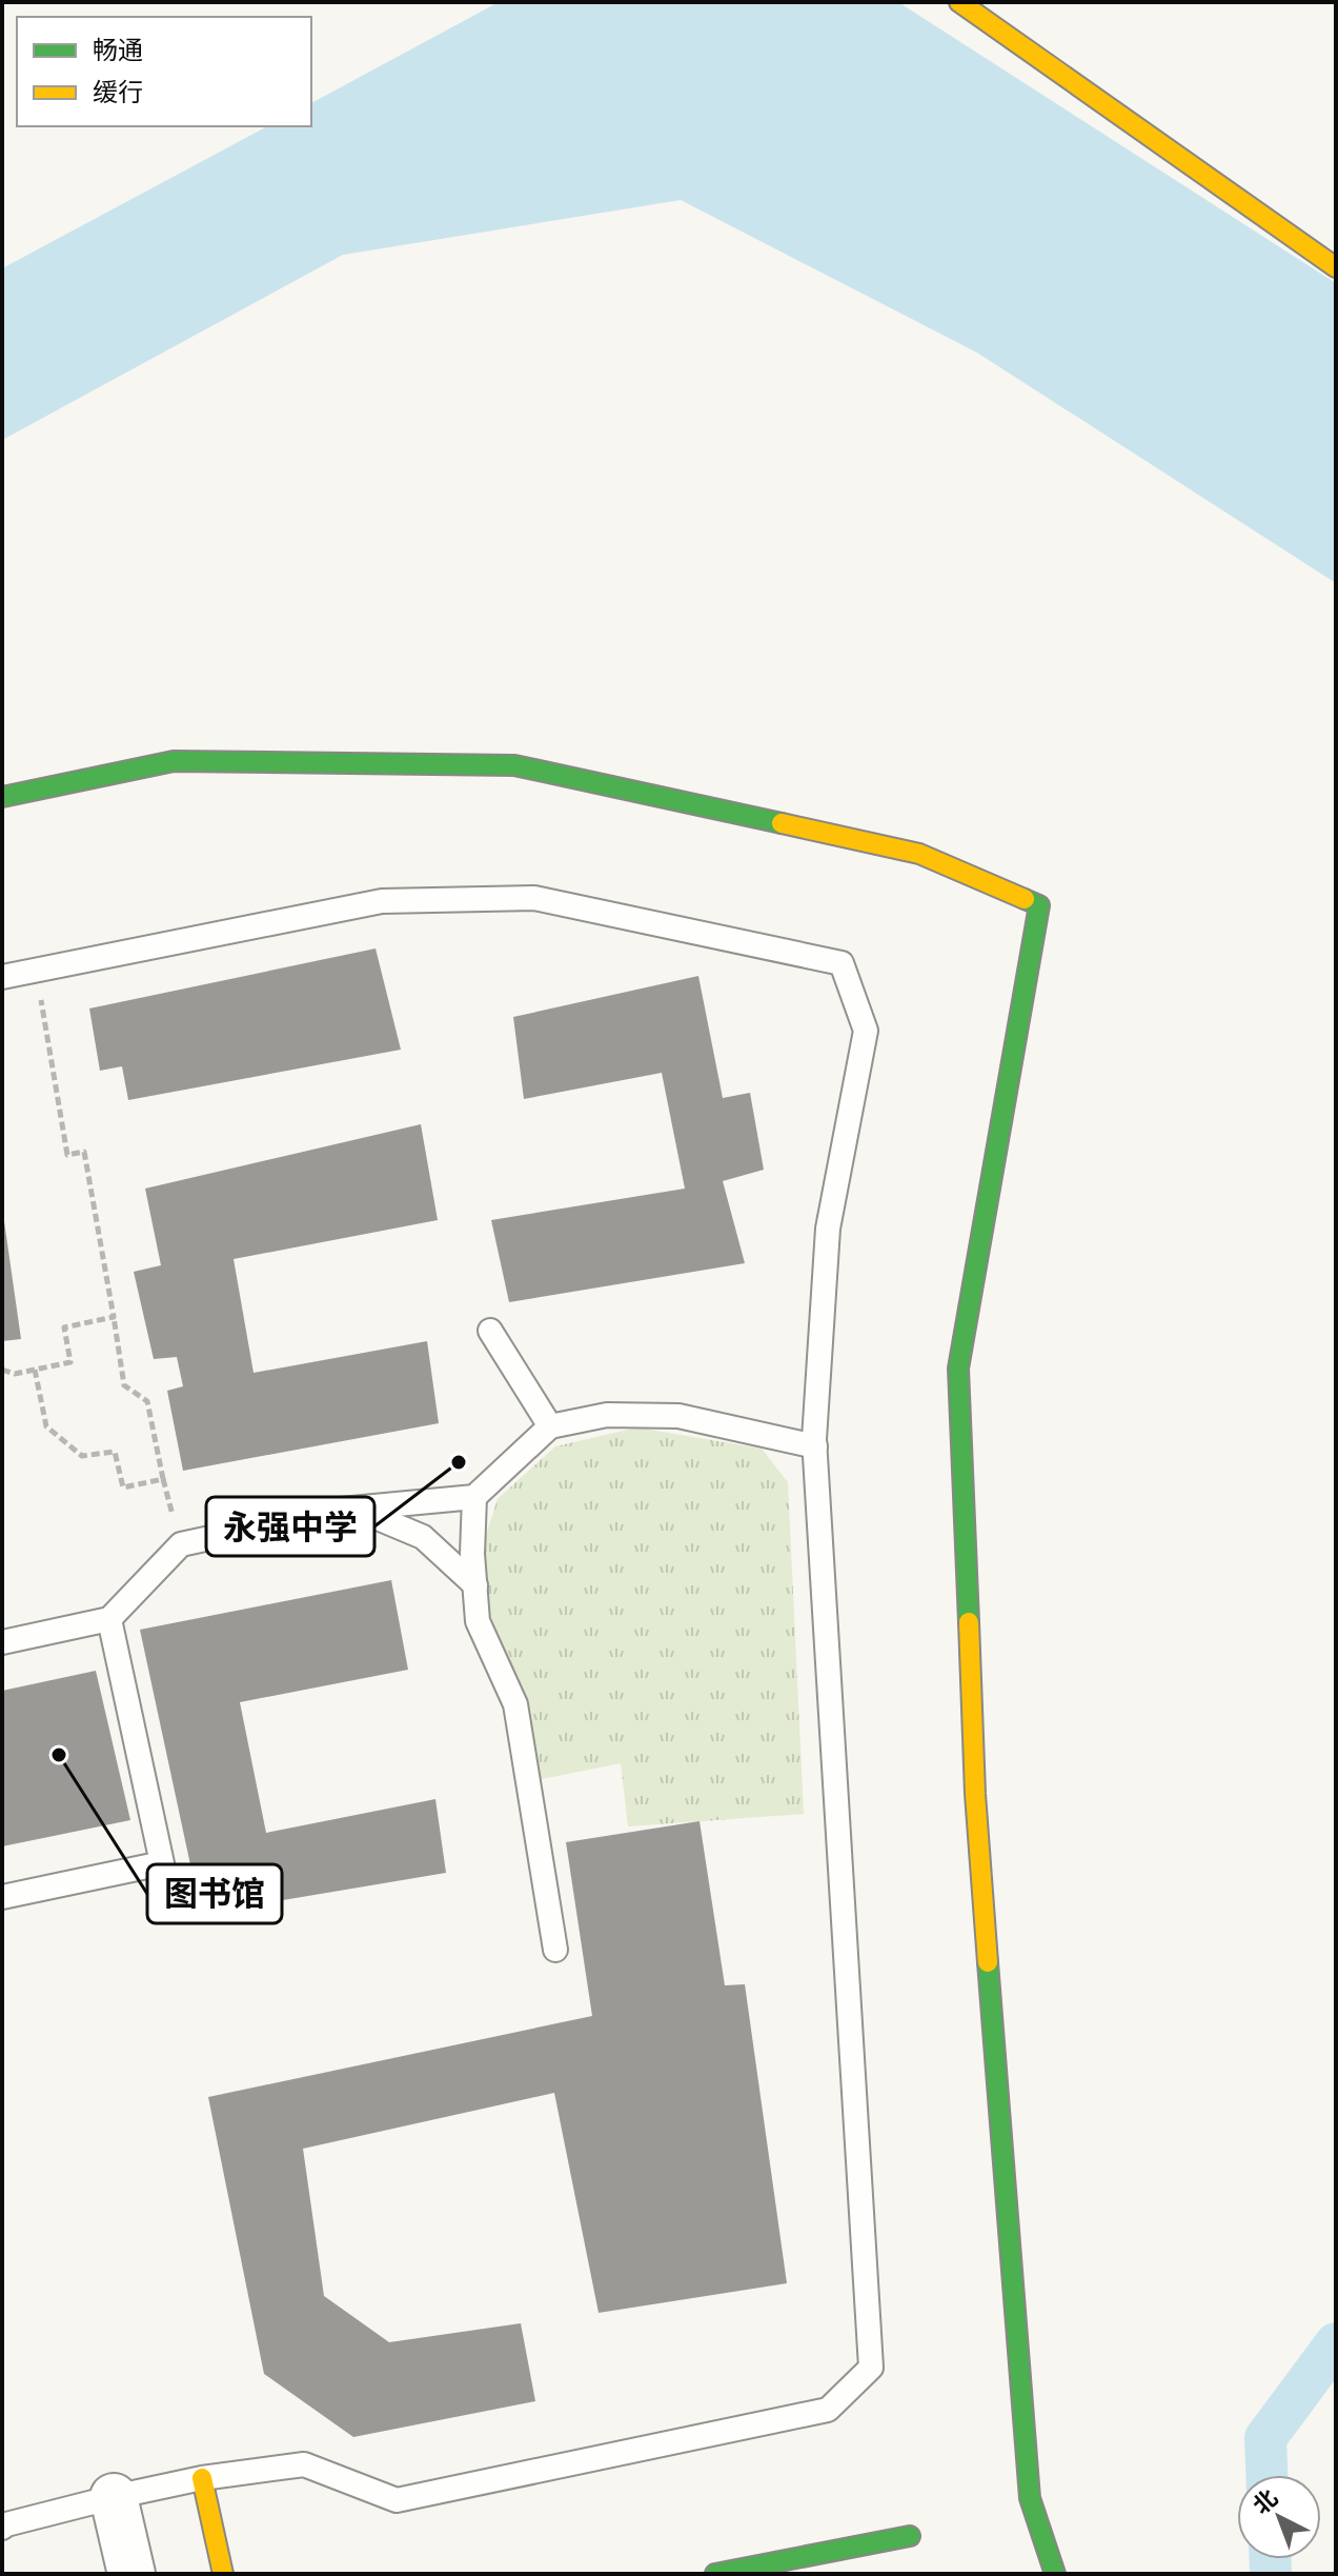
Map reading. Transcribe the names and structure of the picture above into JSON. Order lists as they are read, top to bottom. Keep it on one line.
{"places":["永强中学","图书馆"],"legend":["畅通","缓行"],"north":"top left"}
